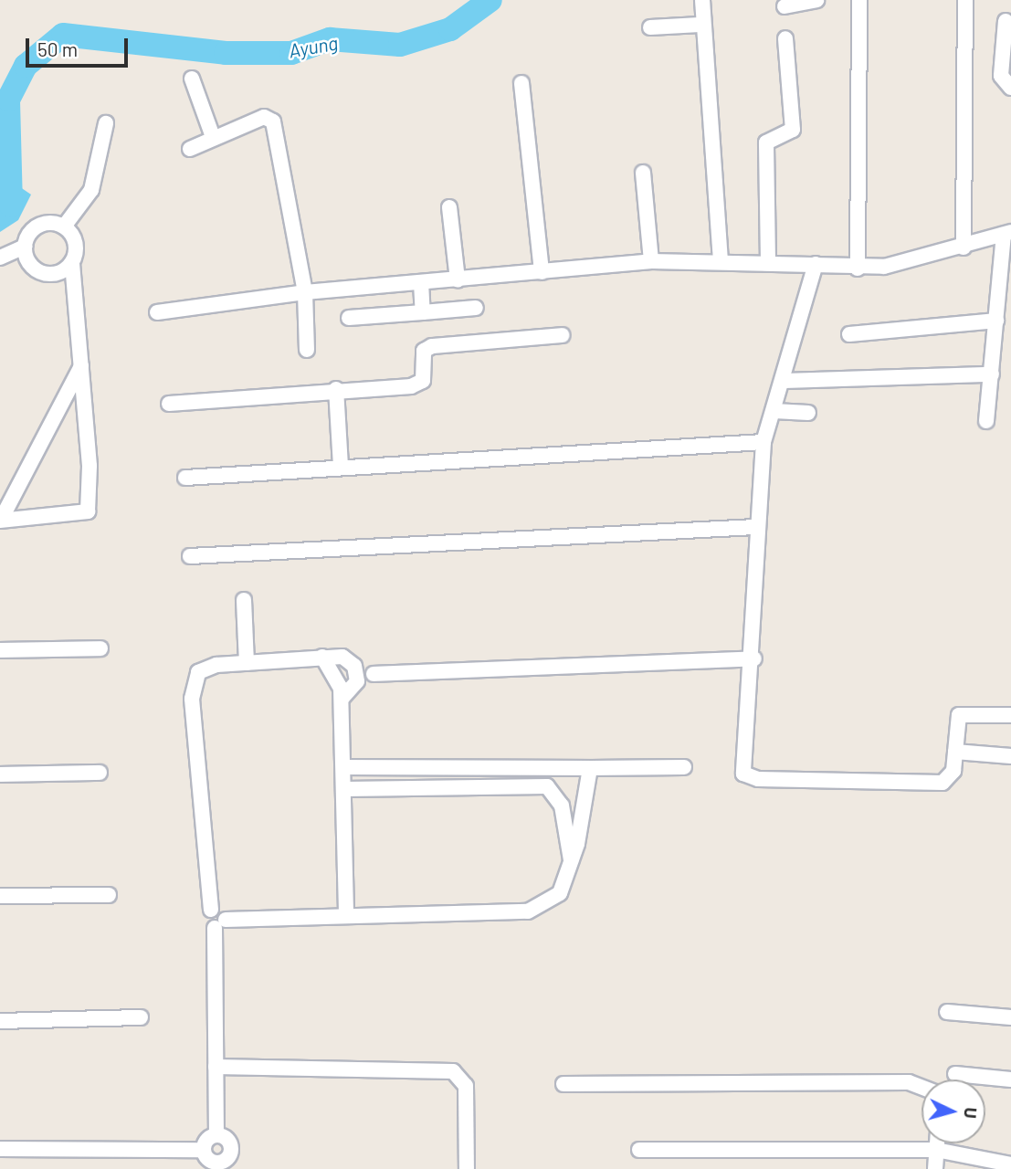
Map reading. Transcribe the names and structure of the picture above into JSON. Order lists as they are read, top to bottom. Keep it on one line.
{"water":["Ayung"],"scale_bar":"50 m","north":"right"}
